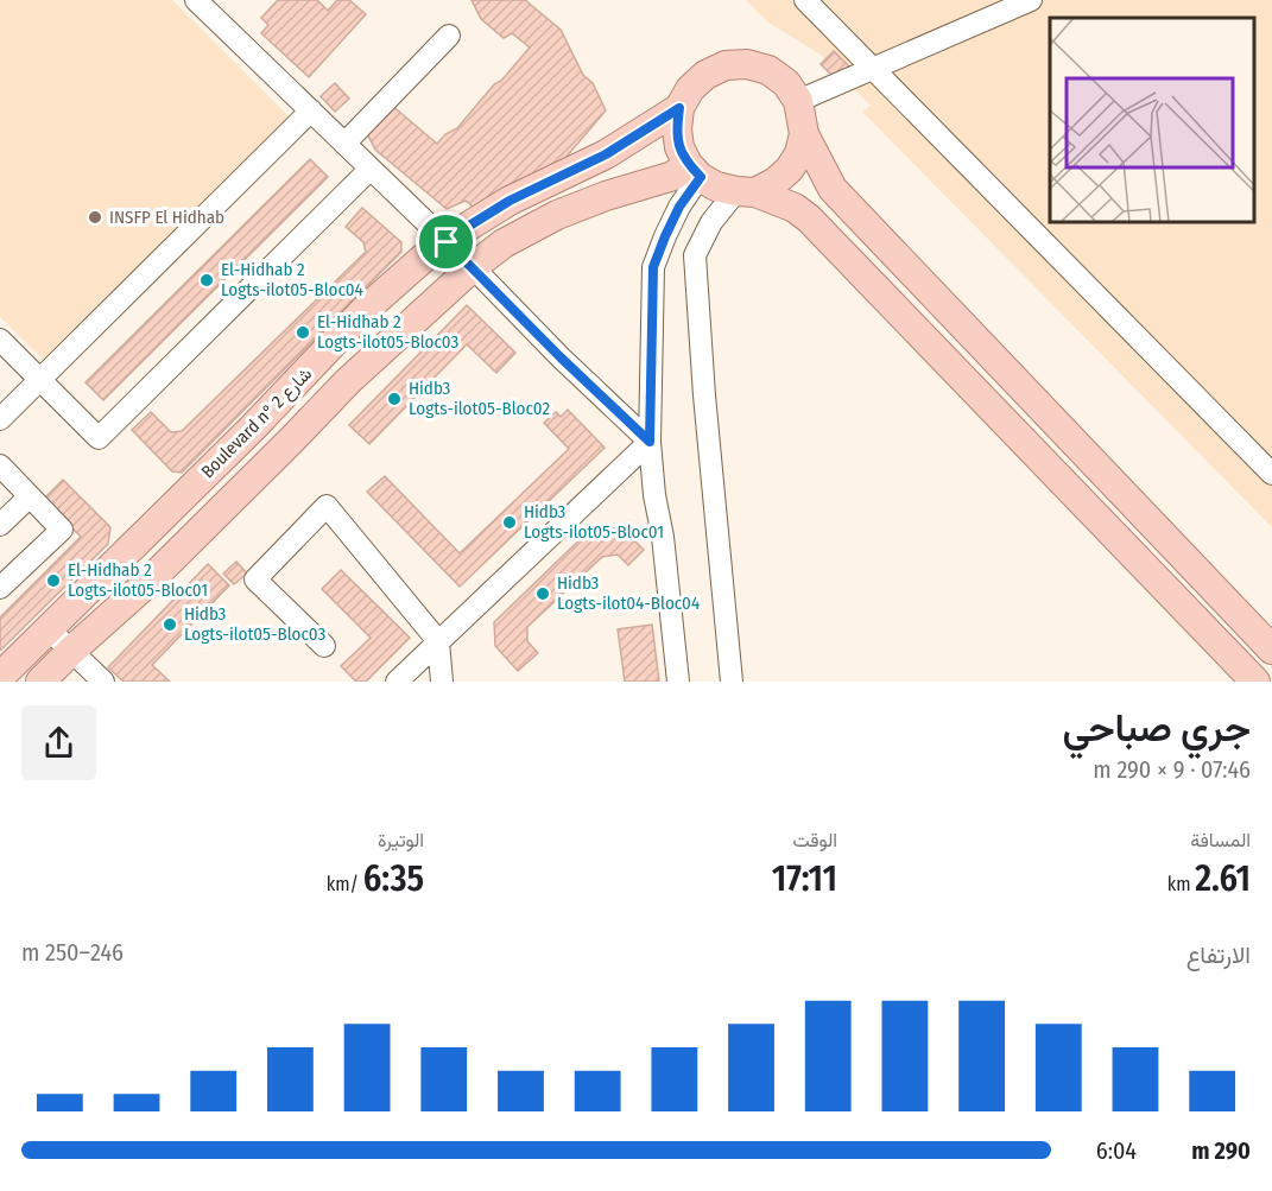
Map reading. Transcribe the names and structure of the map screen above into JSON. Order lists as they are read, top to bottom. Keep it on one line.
{"streets":{"main road":["Boulevard n° شارع 2"]},"places":["INSFP El Hidhab","El-Hidhab 2 Logts-ilot05-Bloc04","El-Hidhab 2 Logts-ilot05-Bloc03","Hidb3 Logts-ilot05-Bloc02","Hidb3 Logts-ilot05-Bloc01","El-Hidhab 2 Logts-ilot05-Bloc01","Hidb3 Logts-ilot04-Bloc04","Hidb3 Logts-ilot05-Bloc03"],"page":{"heading":["جري صباحي","07:46 · 9 × 290 m"],"stats":[["المسافة","2.61 km"],["الوقت","17:11"],["الوتيرة","6:35 /km"]],"chart":["الارتفاع","246–250 m"],"list":[{"name":"290 m","note":"6:04"}]}}
